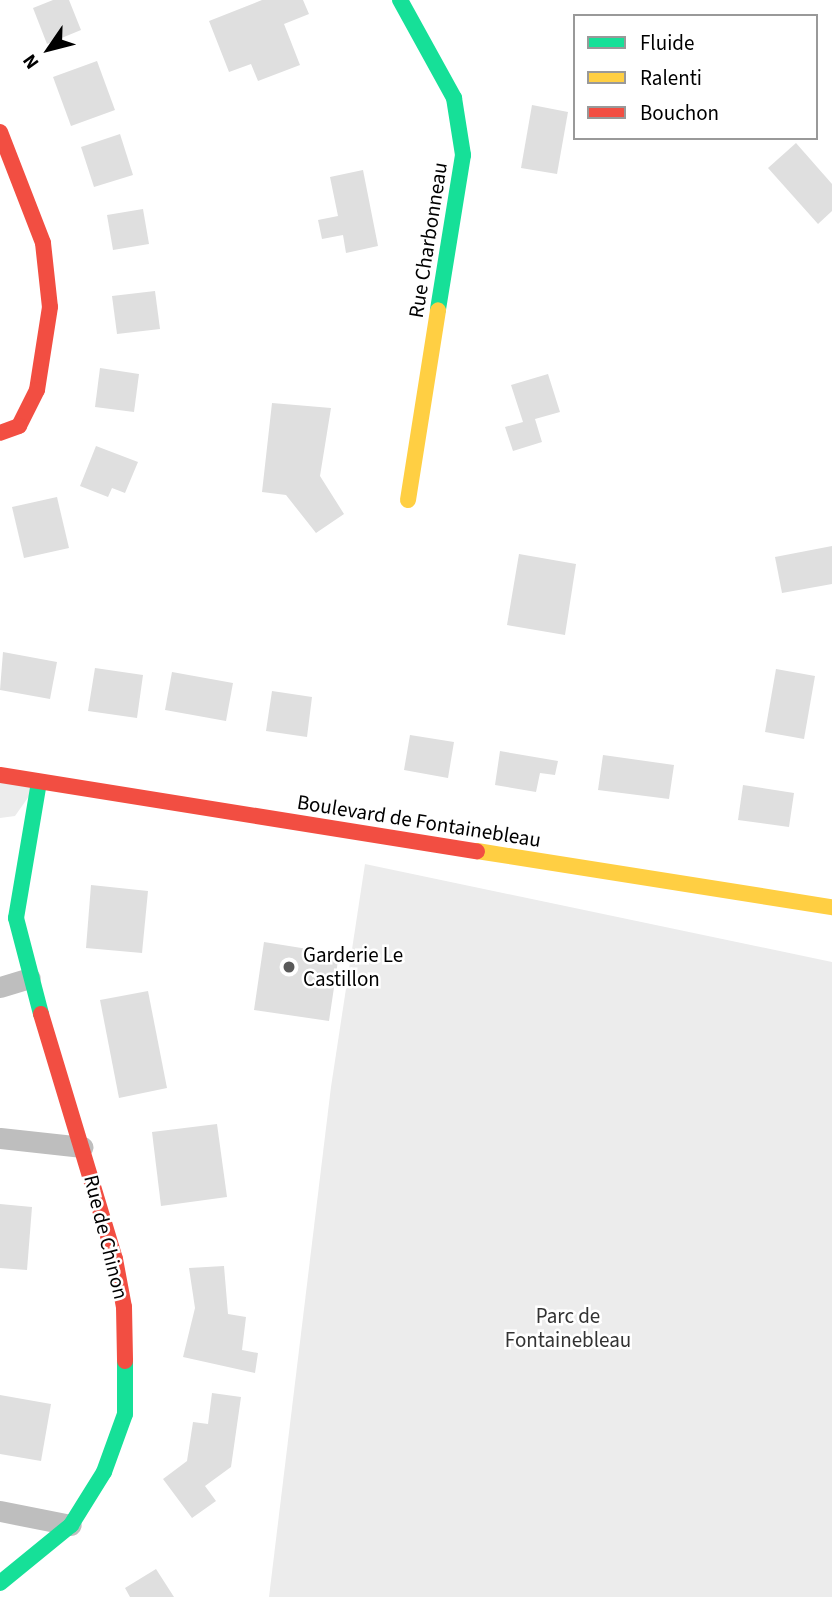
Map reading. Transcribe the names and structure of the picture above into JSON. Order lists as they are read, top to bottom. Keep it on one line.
{"streets":{"street":["Rue Charbonneau","Boulevard de Fontainebleau","Rue de Chinon"]},"crossings":[["Boulevard de Fontainebleau","Rue de Chinon"]],"parks":["Parc de Fontainebleau"],"places":["Garderie Le Castillon"],"legend":["Fluide","Ralenti","Bouchon"],"north":"bottom left"}
